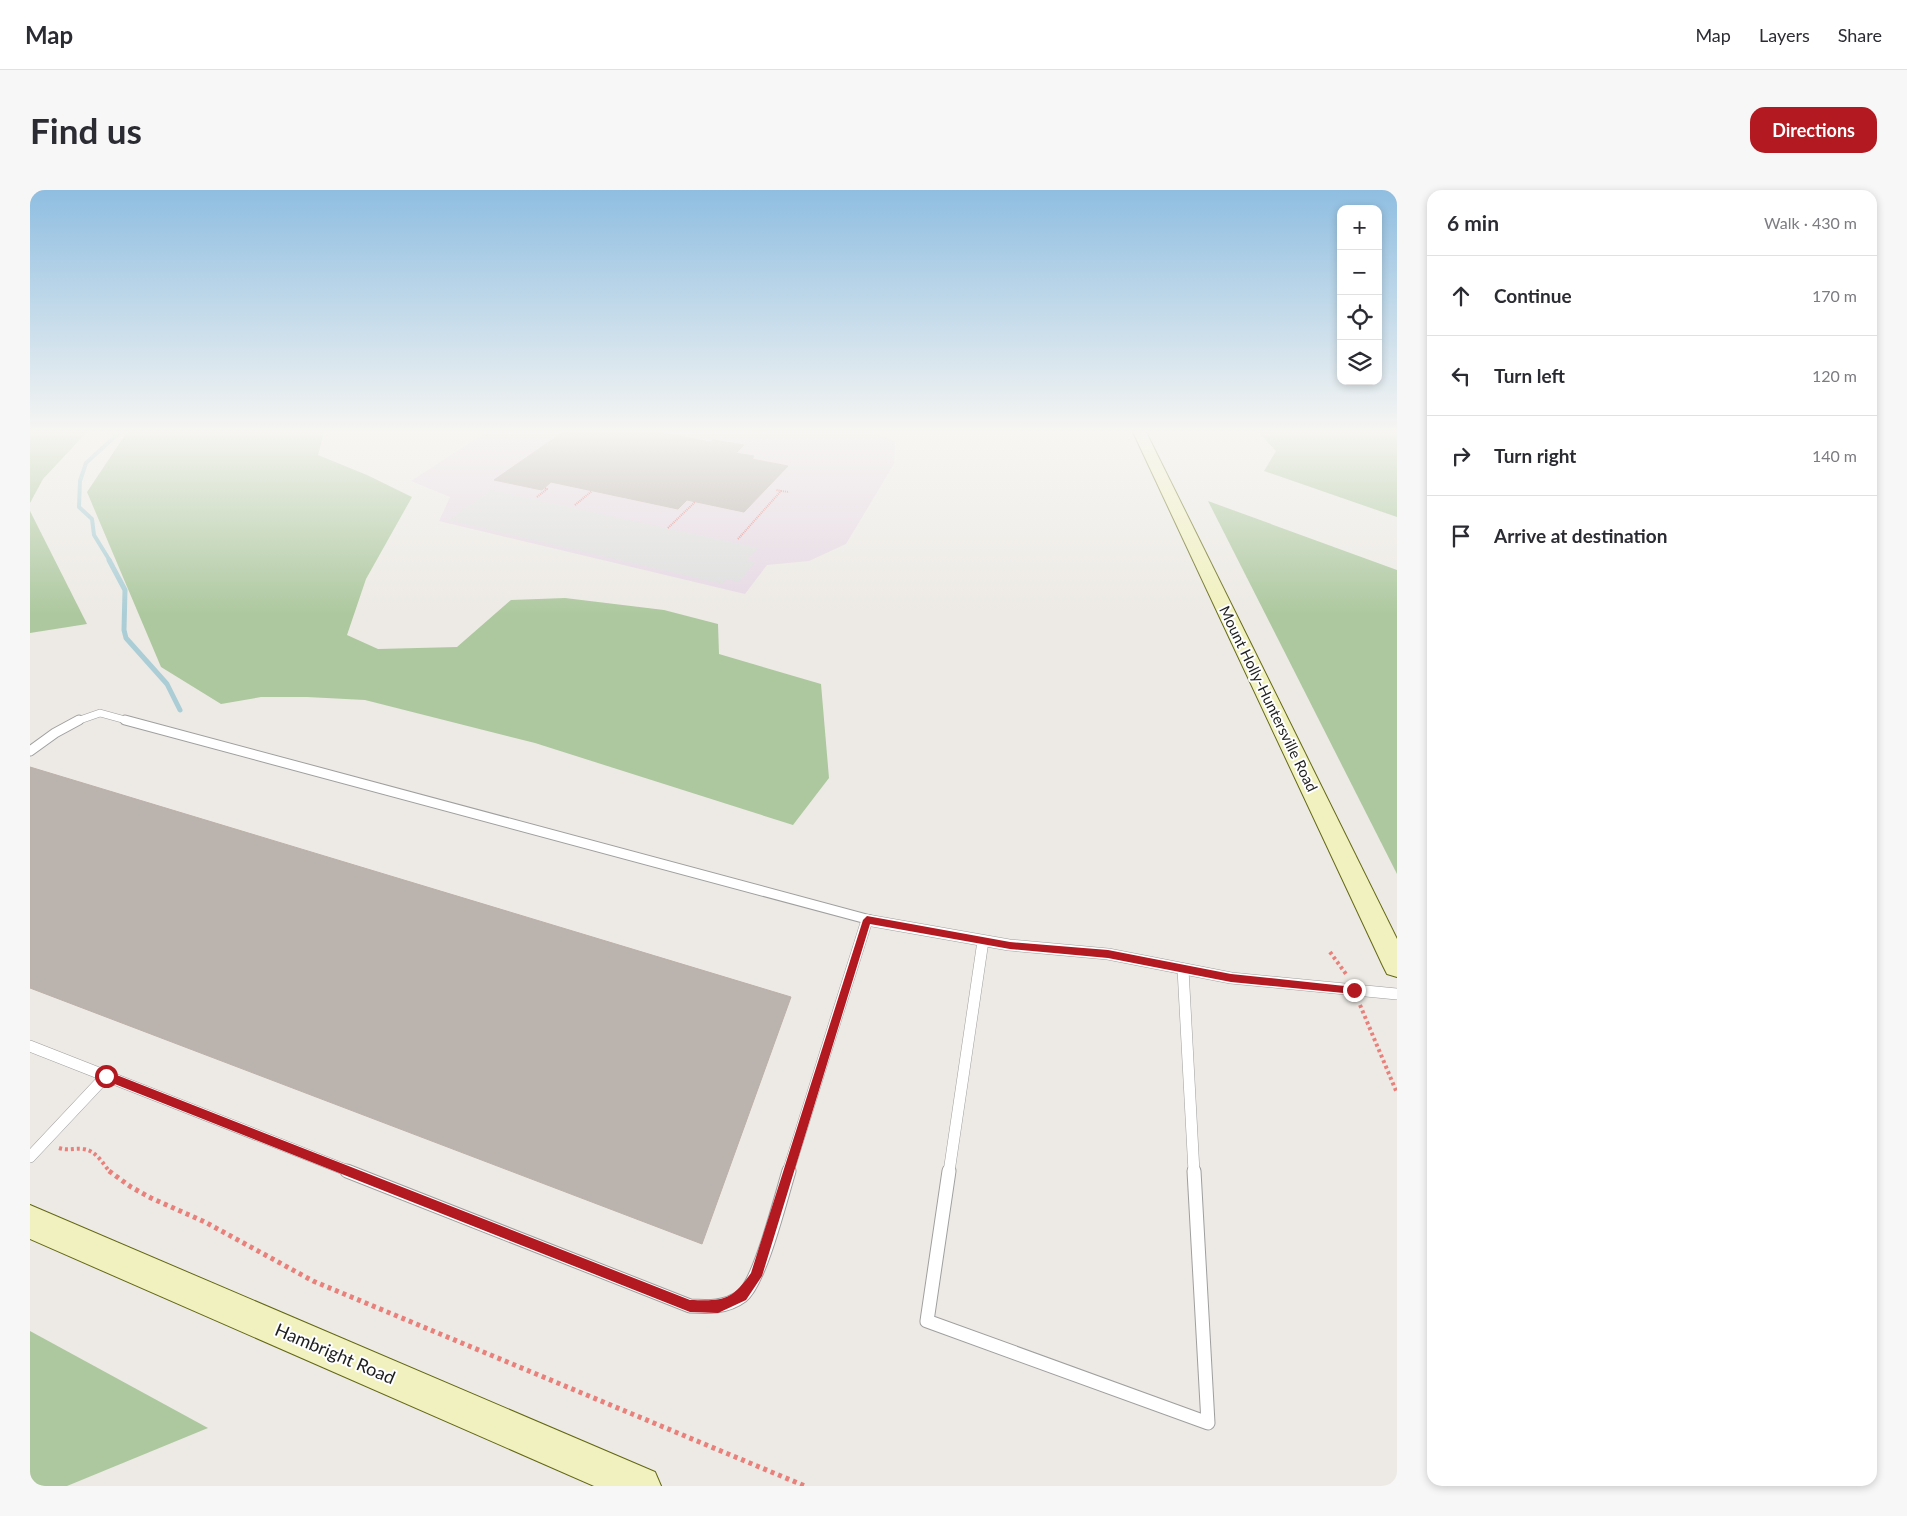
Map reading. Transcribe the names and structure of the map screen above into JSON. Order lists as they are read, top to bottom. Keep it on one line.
{"streets":{"main road":["Mount Holly-Huntersville Road","Hambright Road"]},"page":{"header":"Map","nav":["Map","Layers","Share"],"buttons":"Directions","title":"Find us","heading":["6 min","Walk · 430 m"],"map_buttons":["+","−"],"list":[["Continue","170 m"],["Turn left","120 m"],["Turn right","140 m"],"Arrive at destination"]}}
